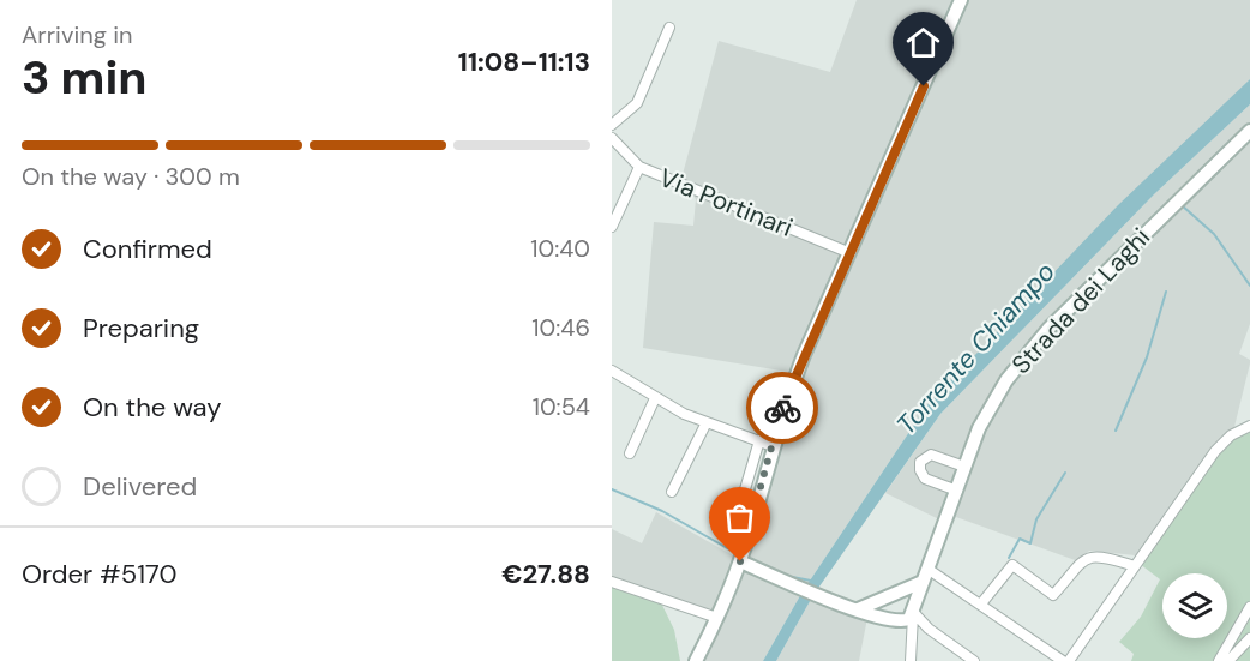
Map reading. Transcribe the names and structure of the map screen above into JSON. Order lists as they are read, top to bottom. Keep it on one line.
{"streets":{"street":["Via Portinari","Strada dei Laghi"]},"water":["Torrente Chiampo"],"page":{"heading":["3 min","Arriving in","11:08–11:13"],"panel":["Order #5170","€27.88"],"bar":"On the way · 300 m","list":[["Confirmed","10:40"],["Preparing","10:46"],["On the way","10:54"],"Delivered"]}}
